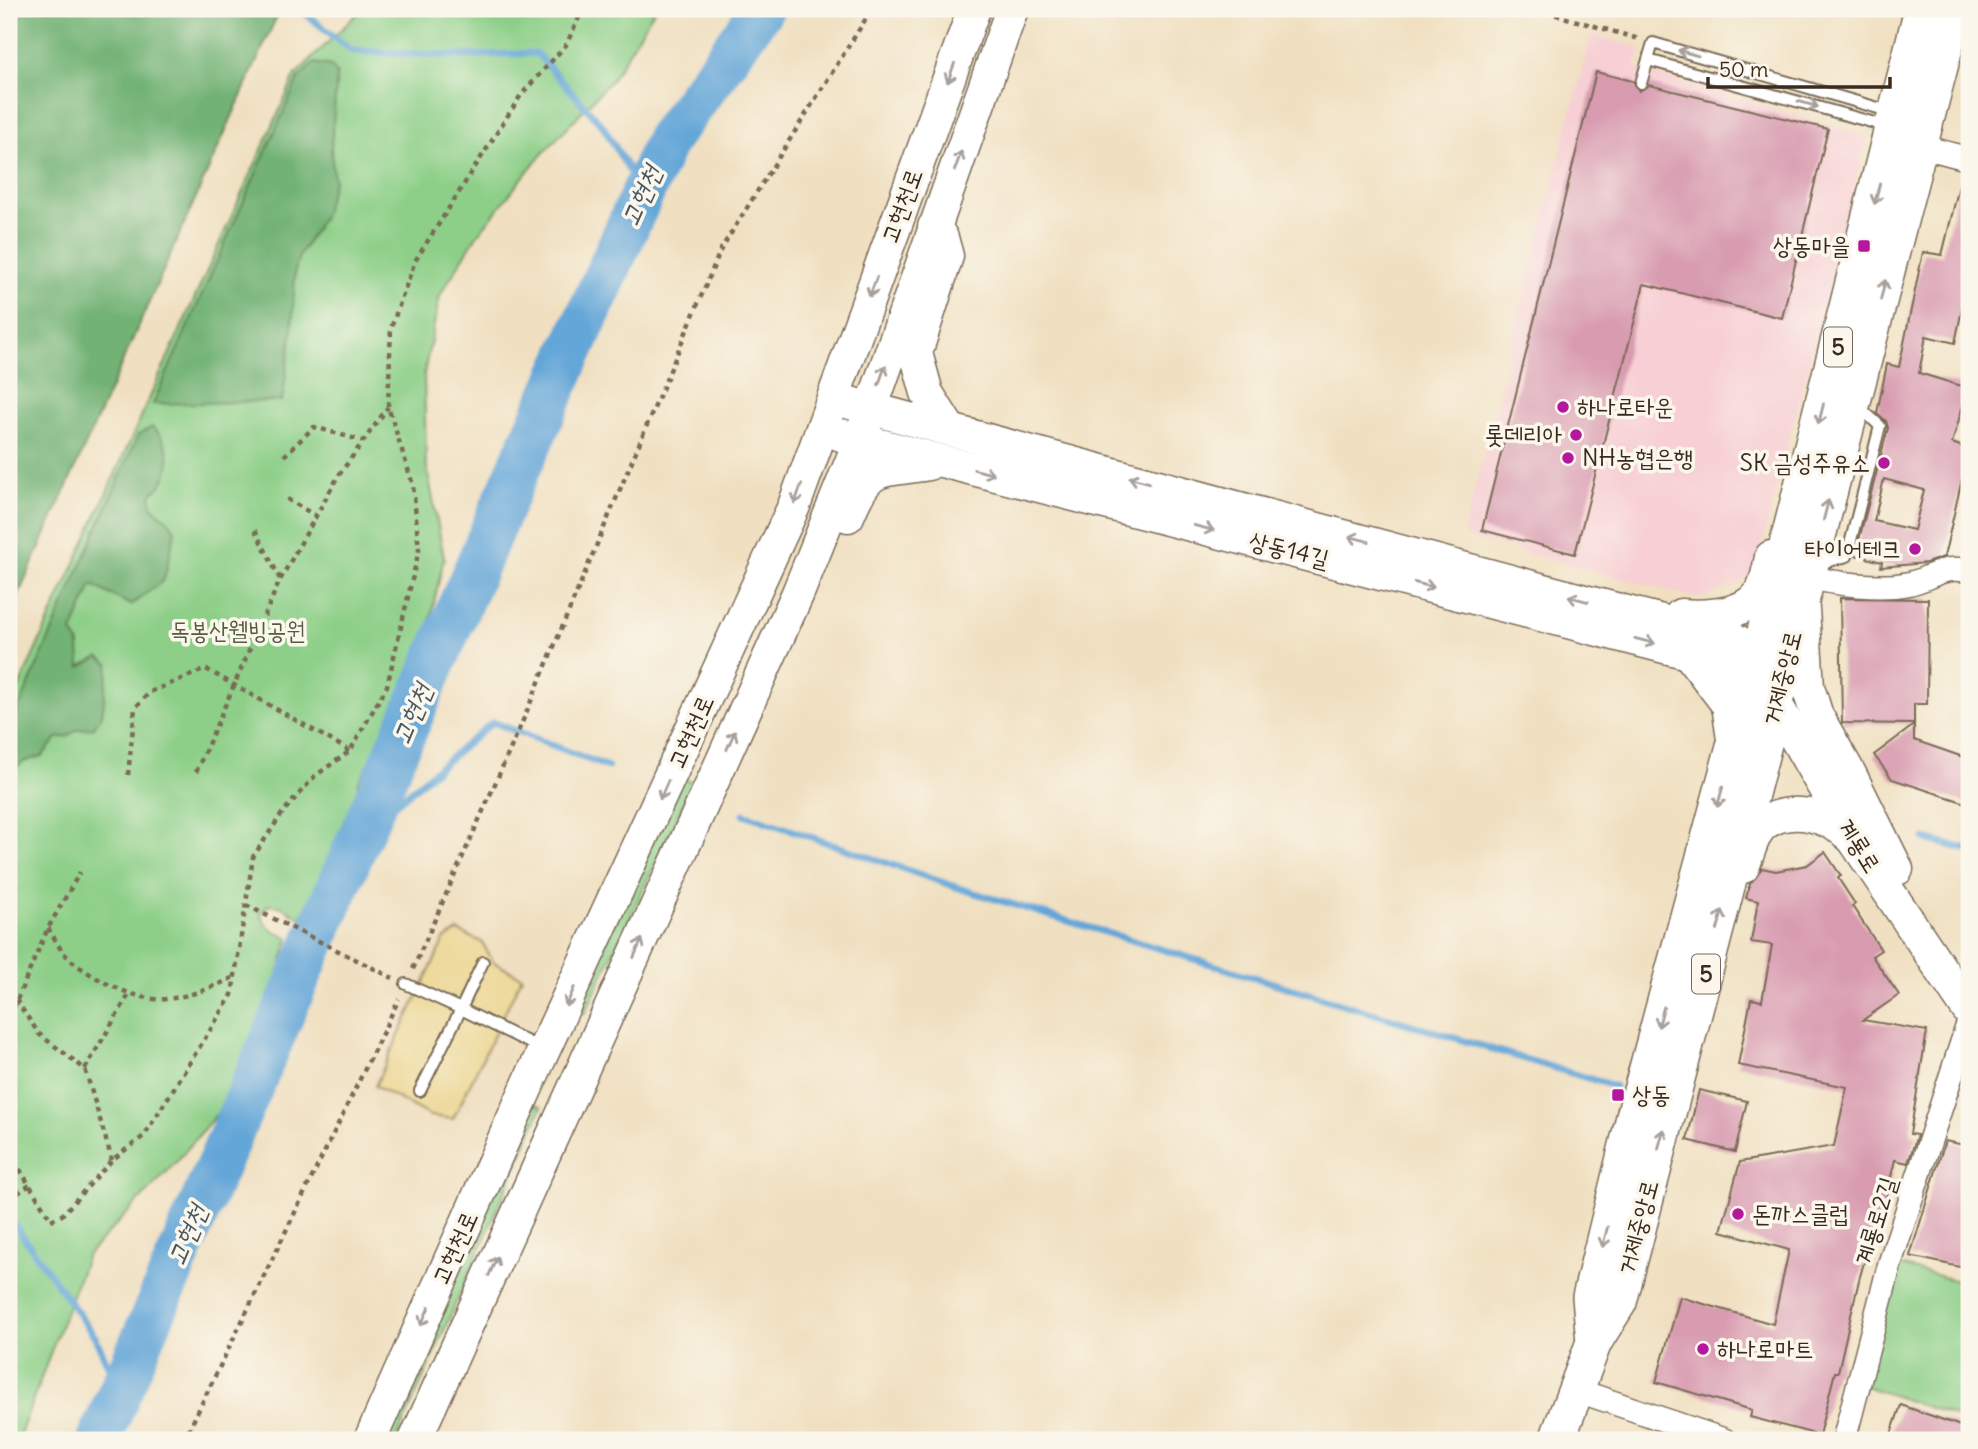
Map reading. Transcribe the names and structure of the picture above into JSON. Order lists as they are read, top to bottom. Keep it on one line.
{"streets":{"main road":["5","거제중앙로"],"street":["고현천로","상동14길","계룡로","계룡로2길"]},"crossings":[["고현천로","상동14길"],["상동14길","거제중앙로"],["상동14길","계룡로"],["거제중앙로","계룡로"]],"water":["고현천"],"parks":["독봉산웰빙공원"],"places":{"transit":["상동마을","상동"],"other":["하나로타운","롯데리아","NH농협은행","SK 금성주유소","타이어테크","돈까스클럽","하나로마트"]},"scale_bar":"50 m"}
